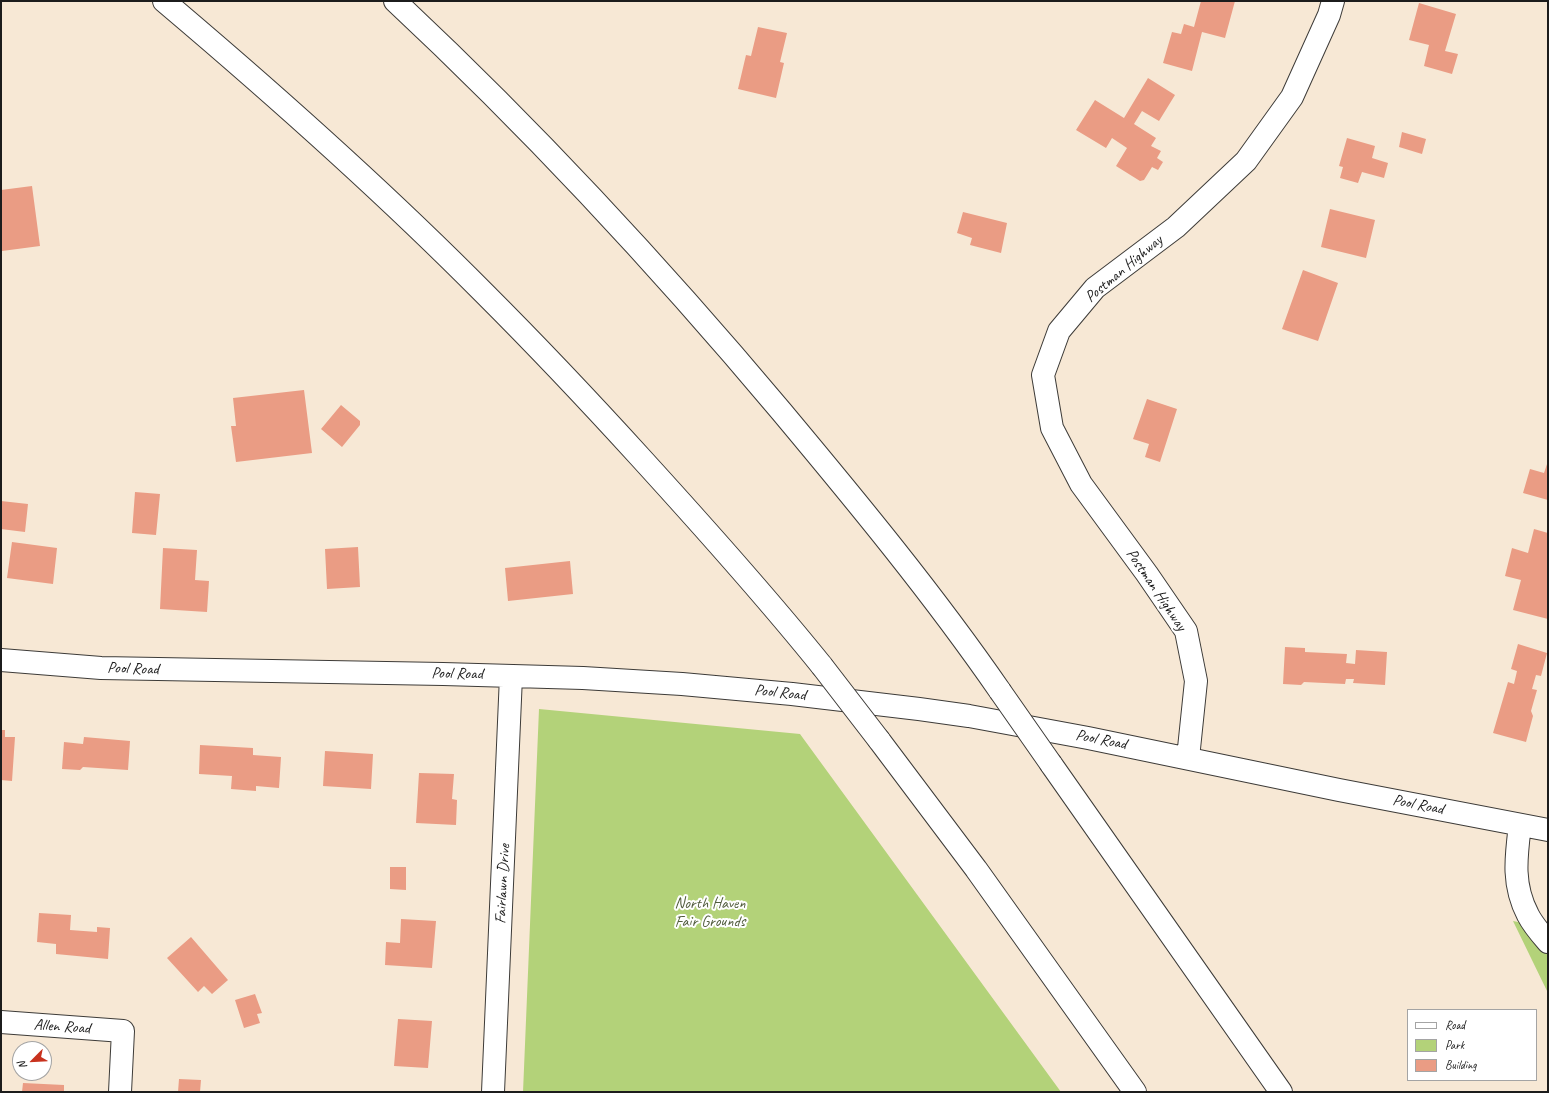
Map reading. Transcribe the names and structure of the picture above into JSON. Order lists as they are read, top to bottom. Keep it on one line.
{"streets":{"main road":["Postman Highway","Pool Road","Fairlawn Drive","Allen Road"]},"crossings":[["Postman Highway","Pool Road"],["Pool Road","Fairlawn Drive"]],"parks":["North Haven Fair Grounds"],"legend":["Road","Park","Building"],"north":"bottom left"}
